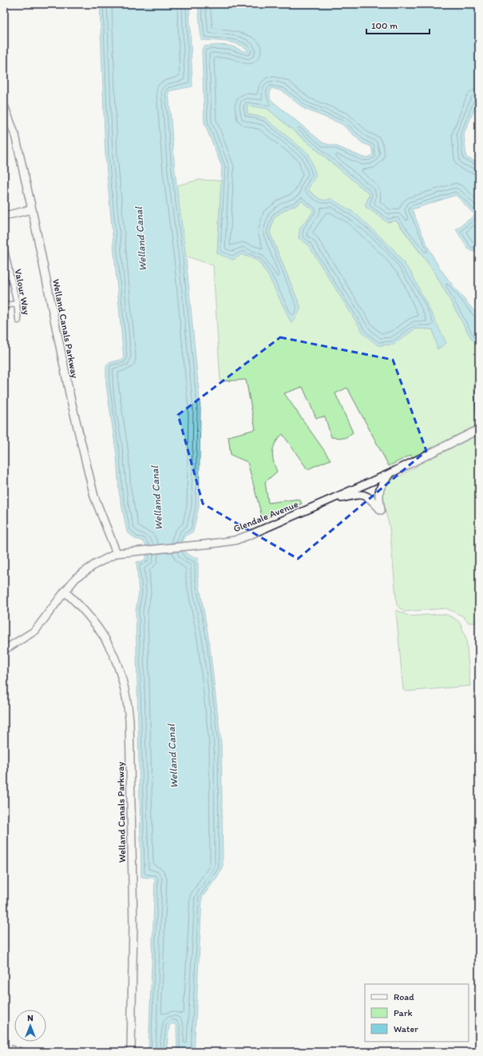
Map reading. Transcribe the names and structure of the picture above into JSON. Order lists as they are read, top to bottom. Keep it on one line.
{"streets":{"main road":["Welland Canals Parkway","Glendale Avenue"],"street":["Valour Way"]},"crossings":[["Welland Canals Parkway","Glendale Avenue"]],"water":["Welland Canal"],"legend":["Road","Park","Water"],"scale_bar":"100 m","north":"top"}
